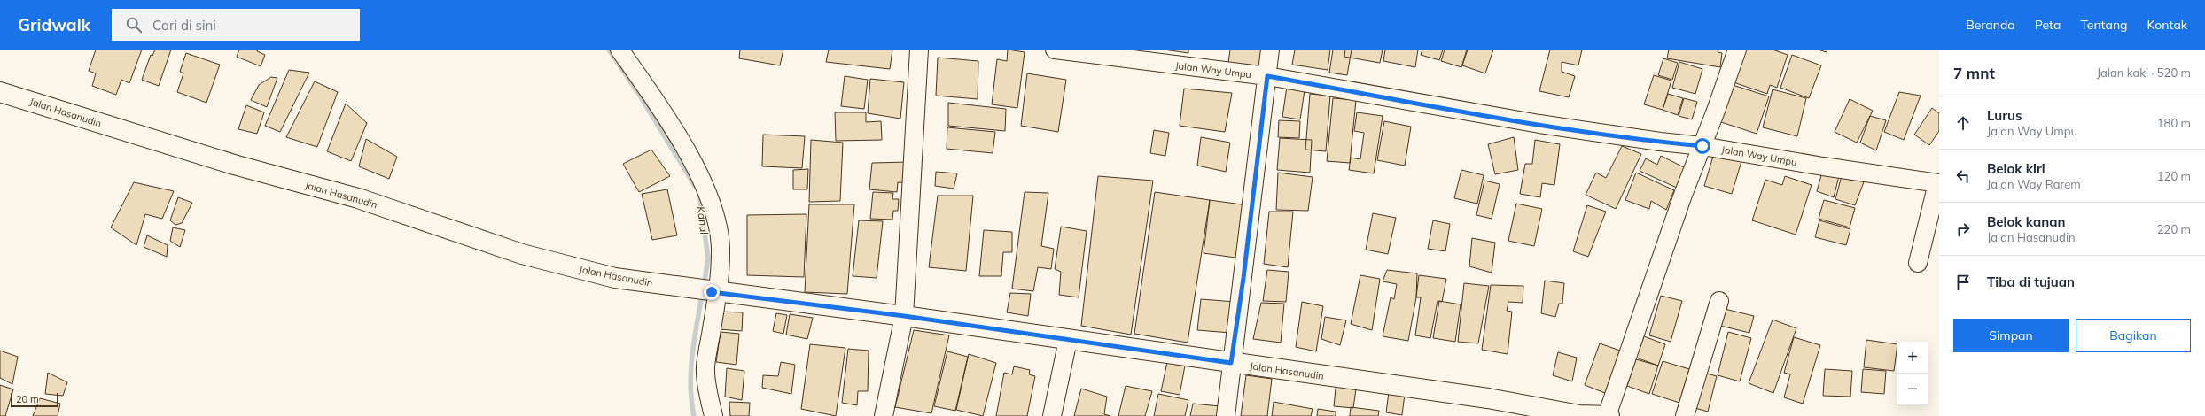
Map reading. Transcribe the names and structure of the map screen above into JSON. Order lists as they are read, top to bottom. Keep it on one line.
{"streets":{"main road":["Jalan Hasanudin"],"street":["Jalan Way Umpu"]},"water":["Kanal"],"scale_bar":"20 m","page":{"header":"Gridwalk","search":"Cari di sini","nav":["Beranda","Peta","Tentang","Kontak"],"heading":["7 mnt","Jalan kaki · 520 m"],"list":[["Lurus","Jalan Way Umpu","180 m"],["Belok kiri","Jalan Way Rarem","120 m"],["Belok kanan","Jalan Hasanudin","220 m"],"Tiba di tujuan"],"buttons":["Simpan","Bagikan"],"map_buttons":["+","−"],"scale":"20 m"}}
